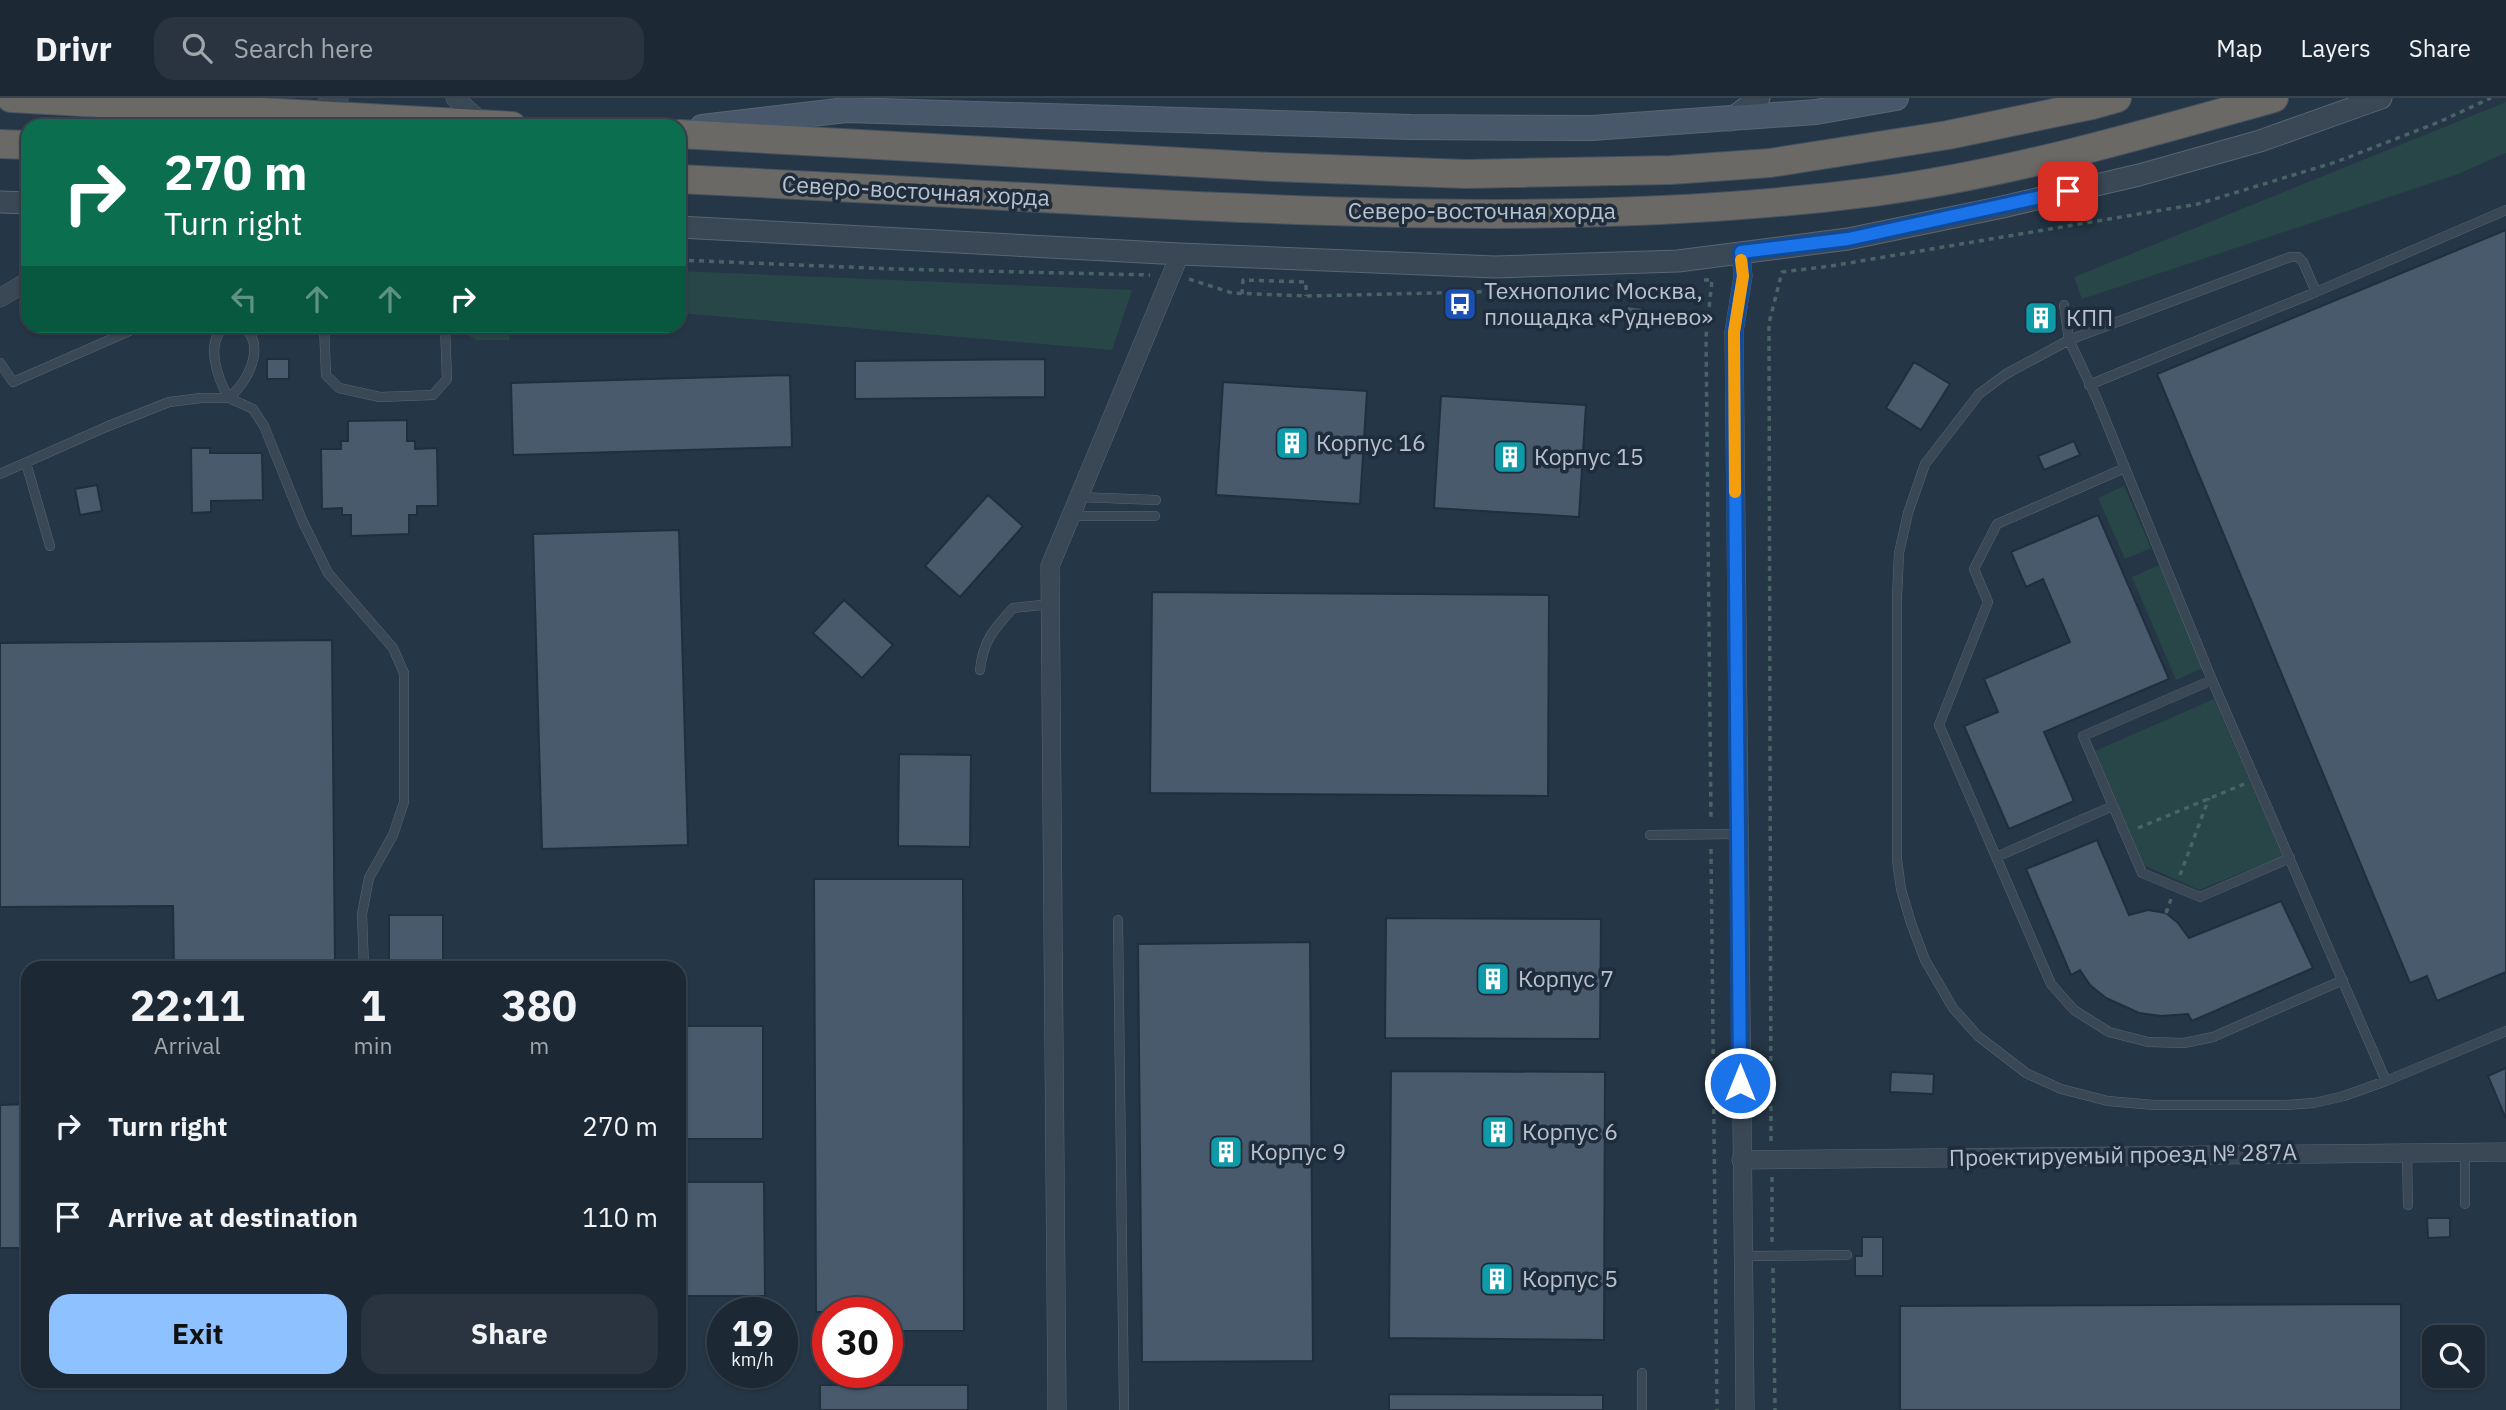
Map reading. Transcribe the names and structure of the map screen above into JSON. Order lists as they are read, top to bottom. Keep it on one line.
{"streets":{"highway":["Северо-восточная хорда"],"street":["Проектируемый проезд № 287А"]},"places":{"bus stop":["Технополис Москва, площадка «Руднево»"],"building":["КПП","Корпус 16","Корпус 15","Корпус 7","Корпус 6","Корпус 9","Корпус 5"]},"page":{"header":"Drivr","search":"Search here","nav":["Map","Layers","Share"],"turn":["270 m","Turn right"],"eta":["22:11","Arrival","1","min","380","m"],"list":[{"name":"Turn right","value":"270 m"},{"name":"Arrive at destination","value":"110 m"}],"buttons":["Exit","Share"],"speed":"19 km/h","limit":"30"}}
